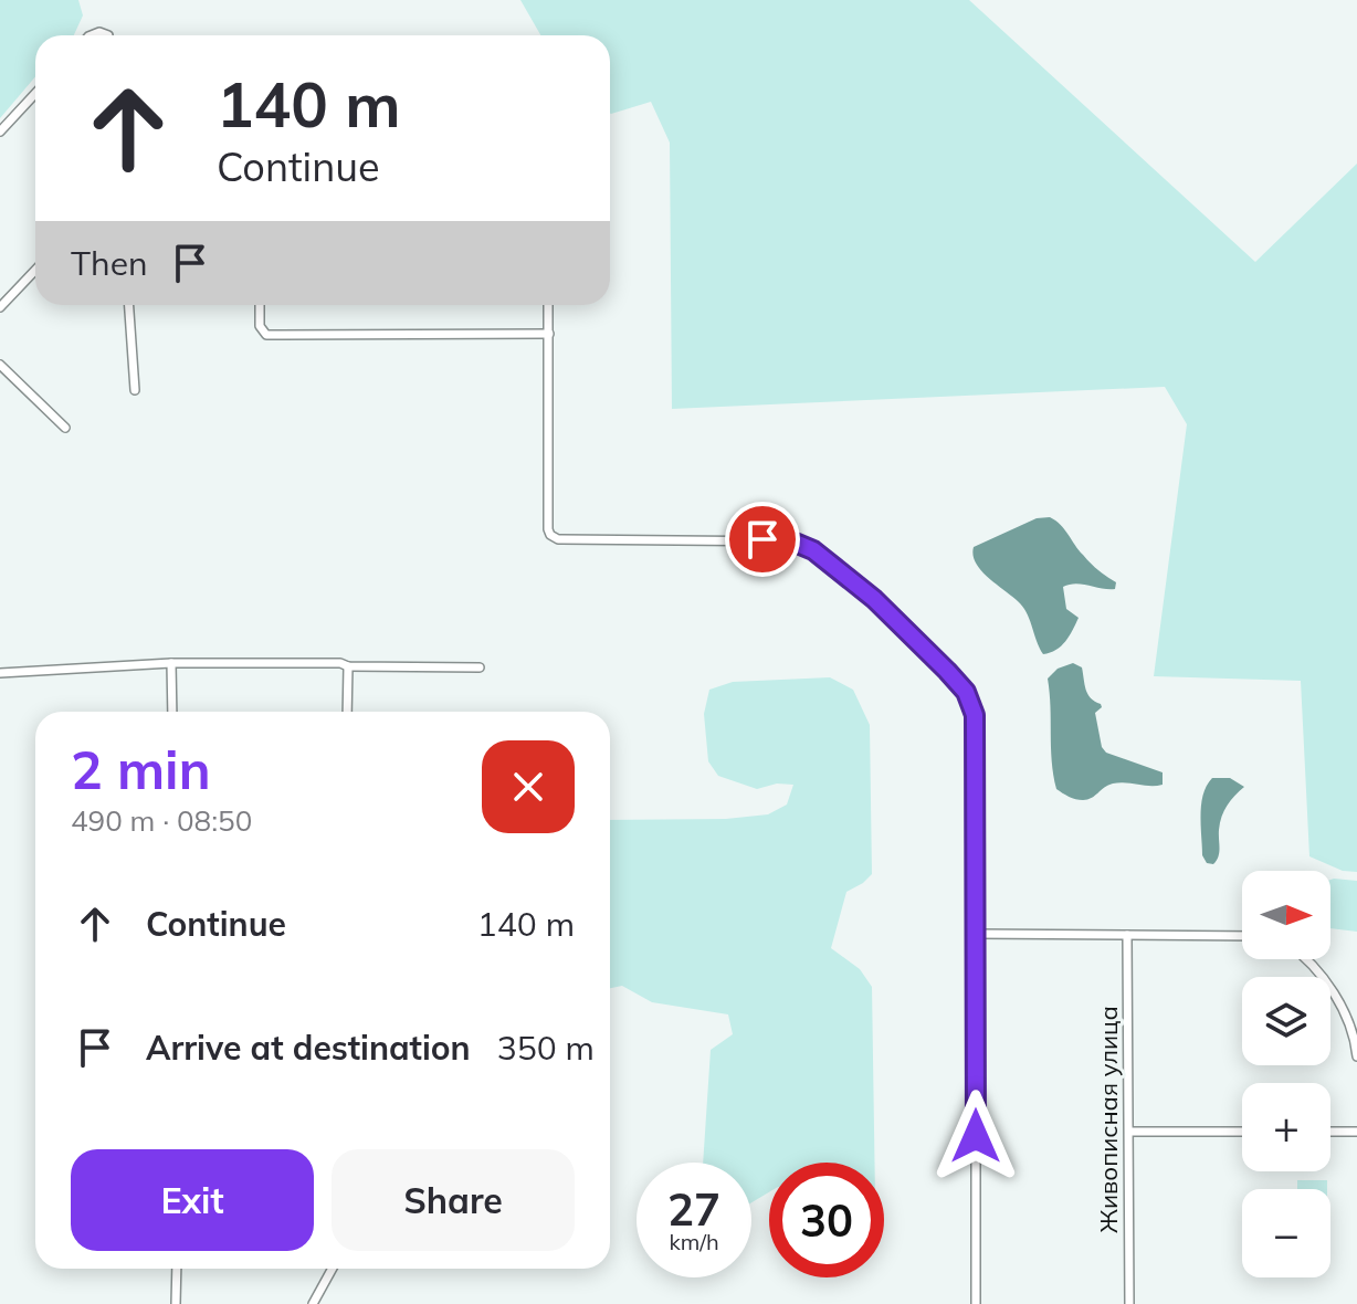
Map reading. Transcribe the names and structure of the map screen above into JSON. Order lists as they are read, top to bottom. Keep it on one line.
{"streets":{"street":["Живописная улица"]},"north":"right","page":{"turn":["140 m","Continue"],"then":"Then","heading":["2 min","490 m · 08:50"],"list":[{"name":"Continue","value":"140 m"},{"name":"Arrive at destination","value":"350 m"}],"map_buttons":["+","−"],"buttons":["Exit","Share"],"speed":"27 km/h","limit":"30"}}
